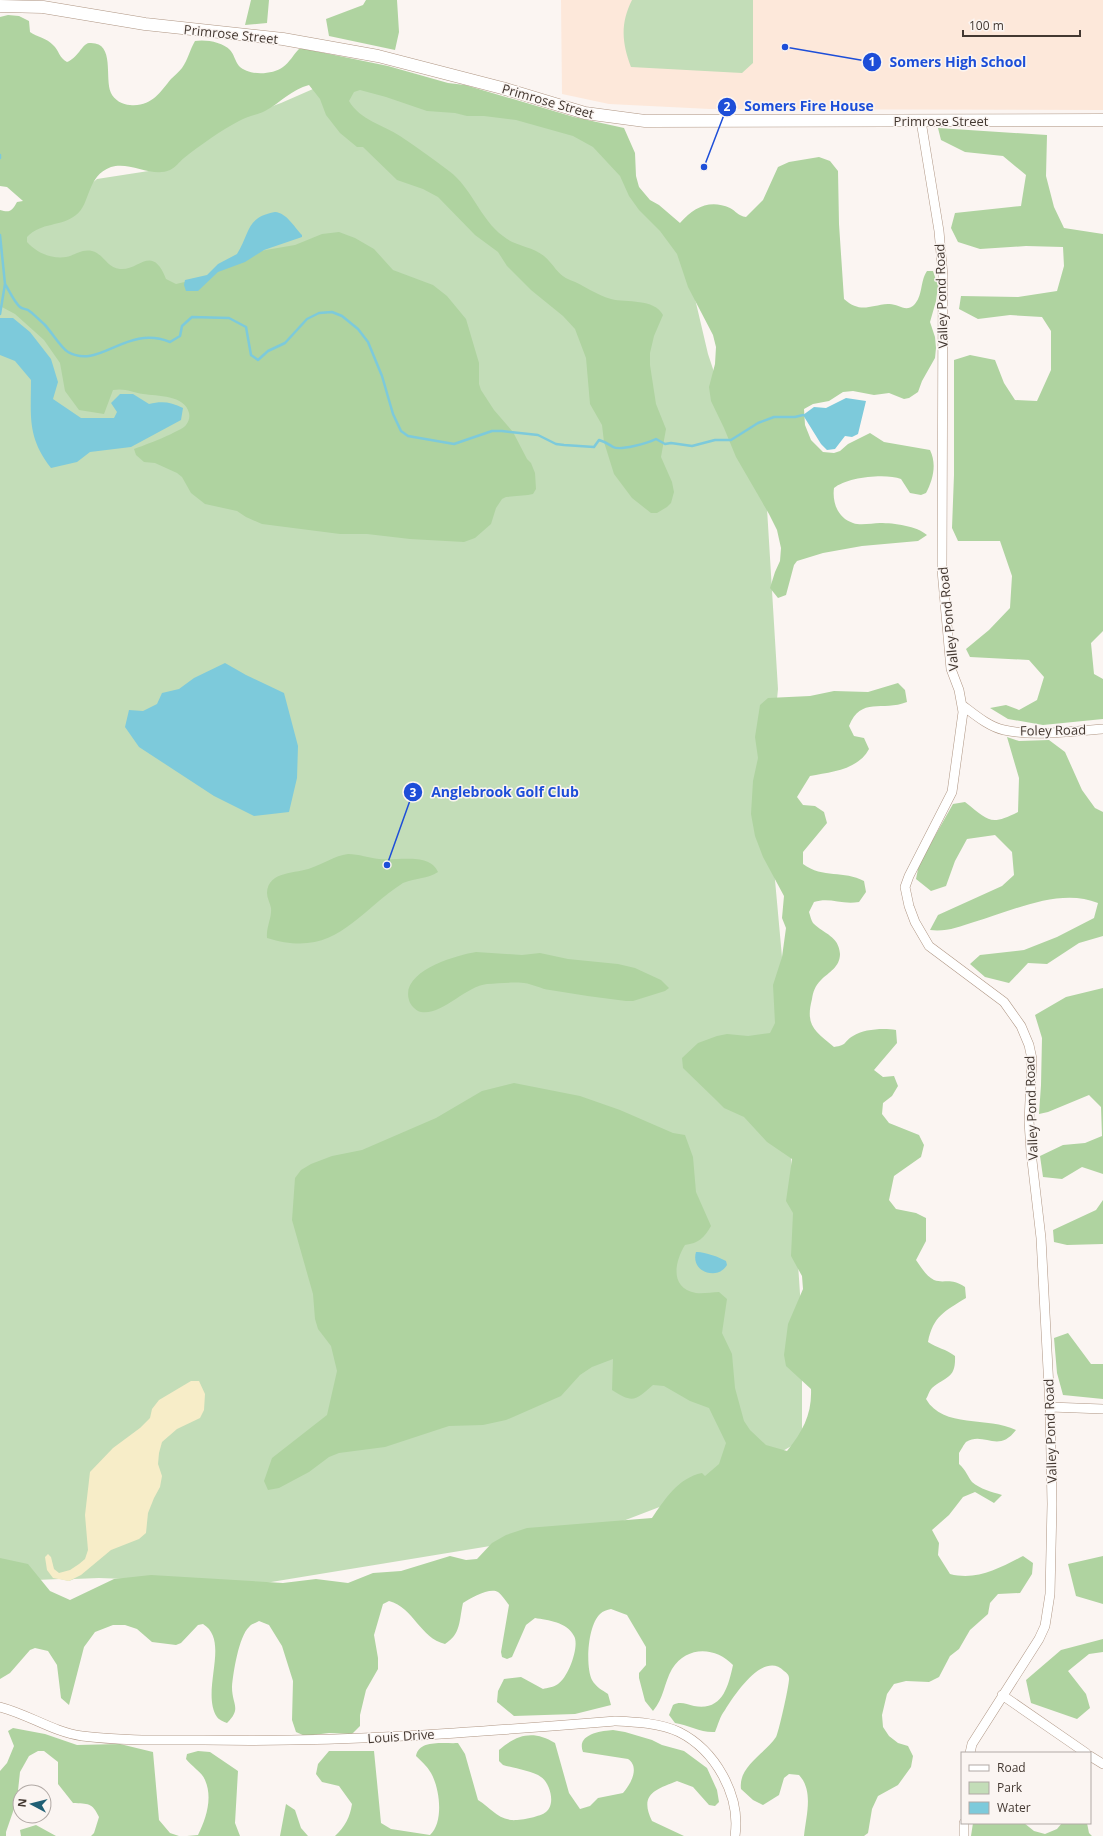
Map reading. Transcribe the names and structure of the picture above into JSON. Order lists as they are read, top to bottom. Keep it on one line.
{"streets":{"main road":["Primrose Street"],"street":["Valley Pond Road","Foley Road","Louis Drive"]},"crossings":[["Primrose Street","Valley Pond Road"],["Valley Pond Road","Foley Road"]],"places":["Somers High School","Somers Fire House","Anglebrook Golf Club"],"legend":["Road","Park","Water"],"scale_bar":"100 m","north":"left"}
